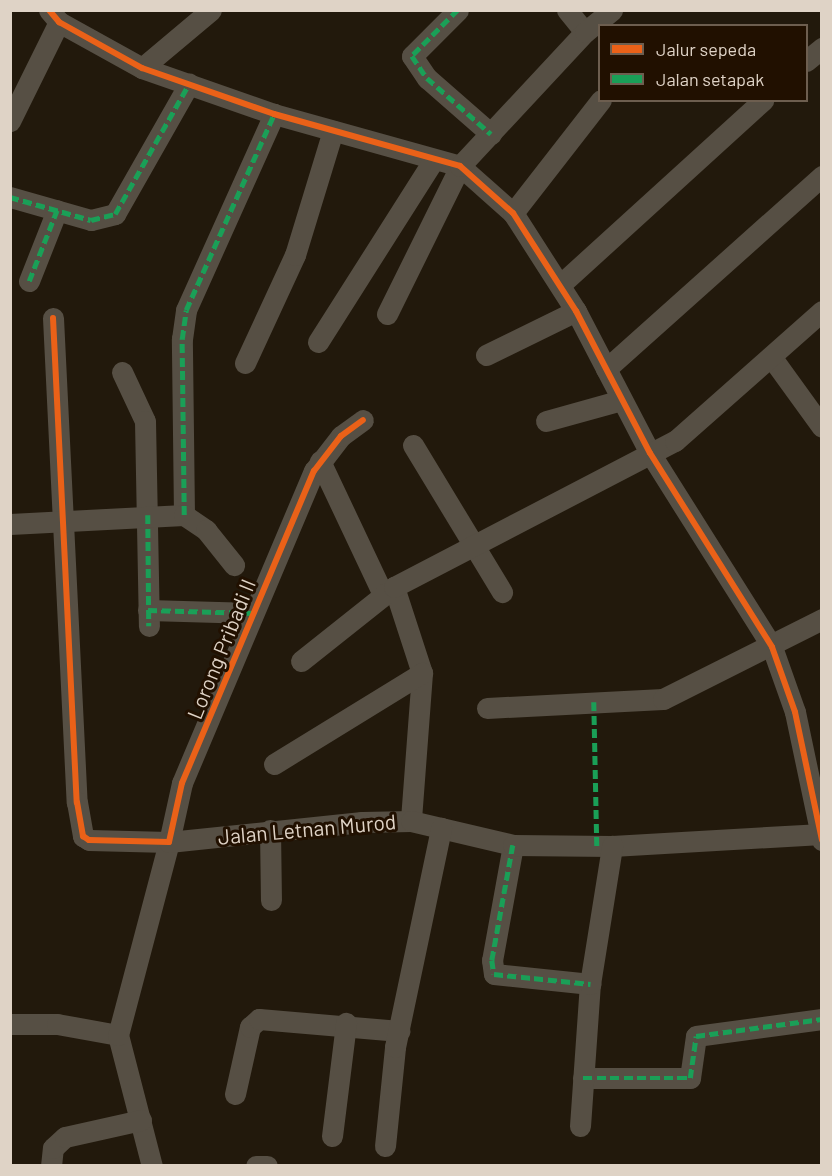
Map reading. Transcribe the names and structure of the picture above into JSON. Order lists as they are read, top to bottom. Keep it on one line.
{"streets":{"street":["Lorong Pribadi II","Jalan Letnan Murod"]},"crossings":[["Lorong Pribadi II","Jalan Letnan Murod"]],"legend":["Jalur sepeda","Jalan setapak"]}
